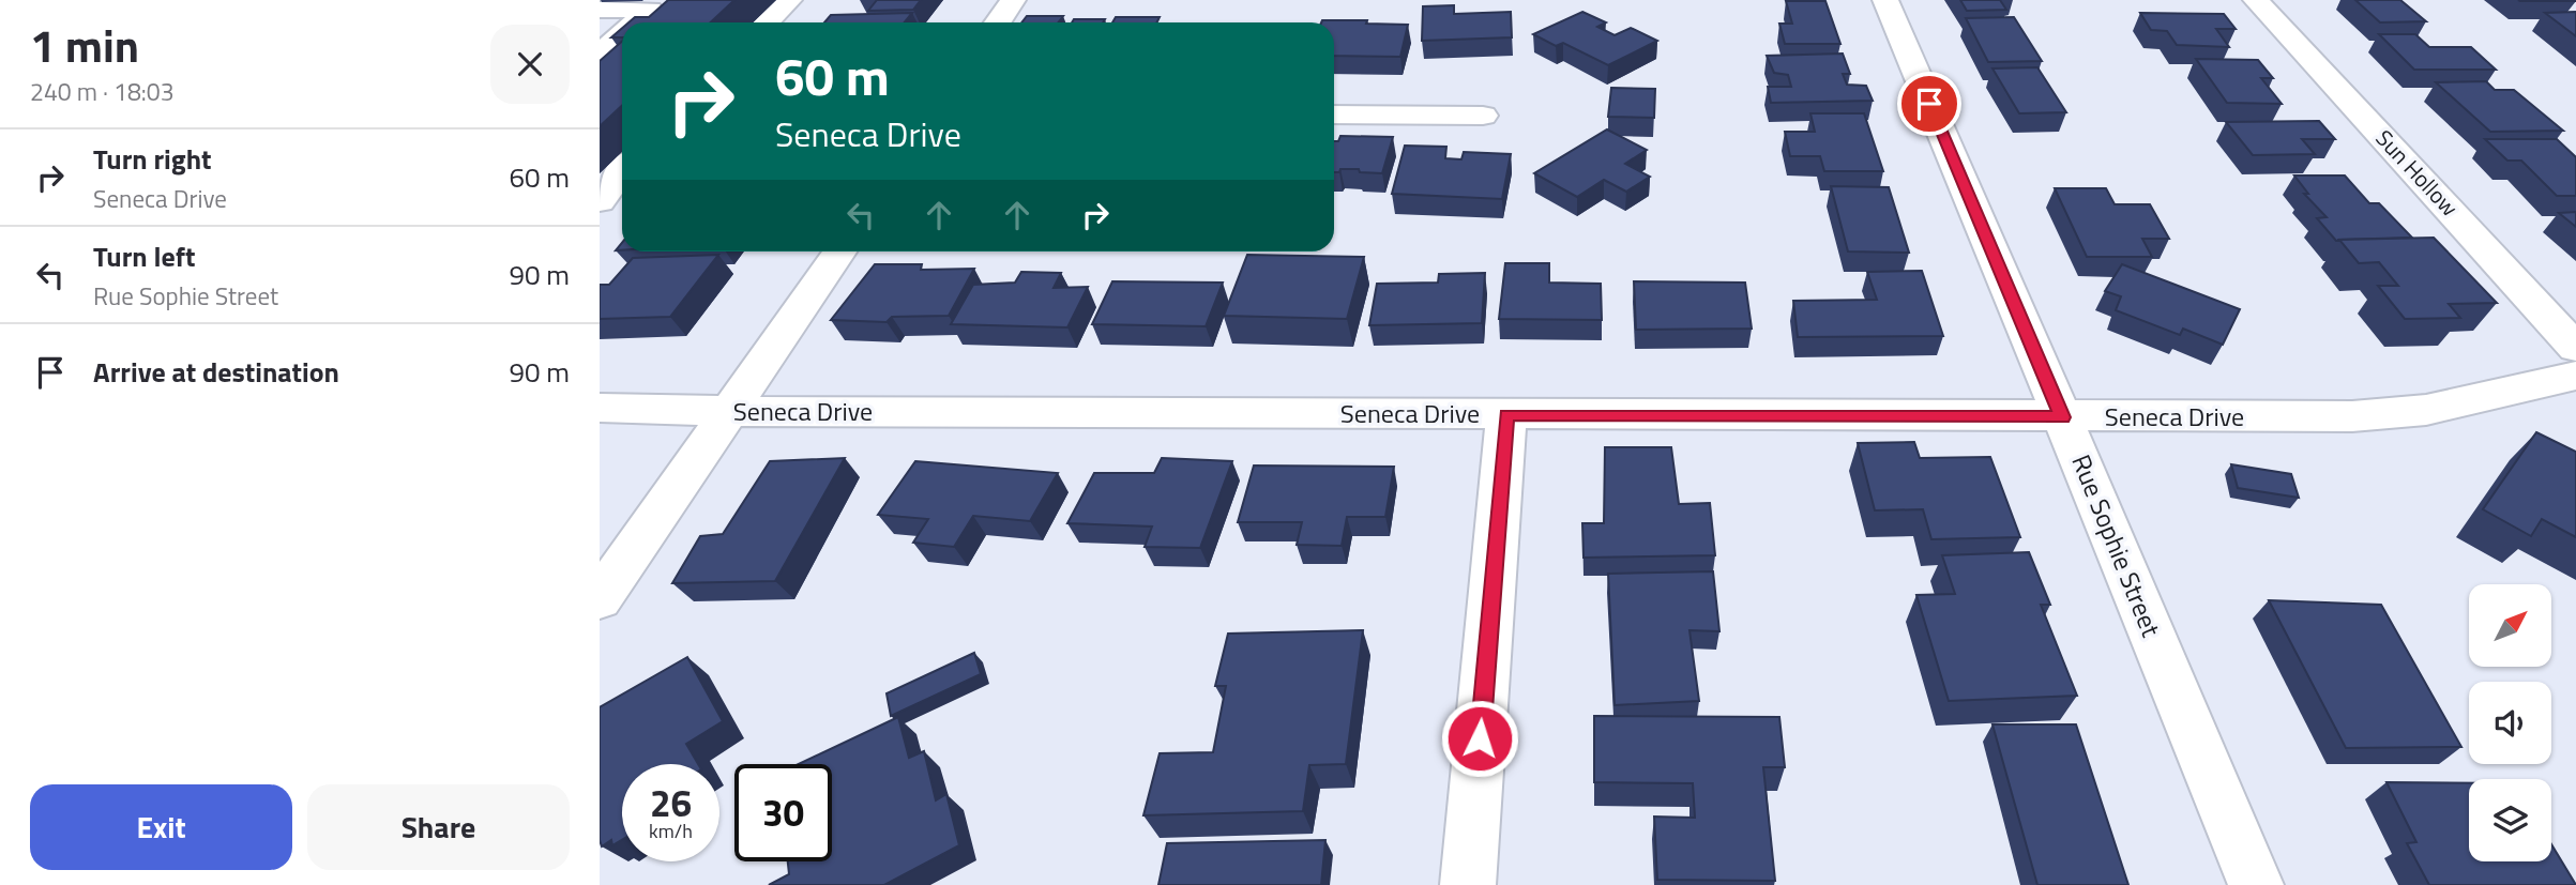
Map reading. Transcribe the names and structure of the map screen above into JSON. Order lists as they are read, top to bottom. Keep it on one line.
{"streets":{"street":["Sun Hollow","Seneca Drive","Rue Sophie Street"]},"crossings":[["Seneca Drive","Rue Sophie Street"]],"north":"top right","page":{"heading":["1 min","240 m · 18:03"],"turn":["60 m","Seneca Drive"],"list":[{"name":"Turn right","note":"Seneca Drive","value":"60 m"},{"name":"Turn left","note":"Rue Sophie Street","value":"90 m"},{"name":"Arrive at destination","value":"90 m"}],"speed":"26 km/h","limit":"30","buttons":["Exit","Share"]}}
